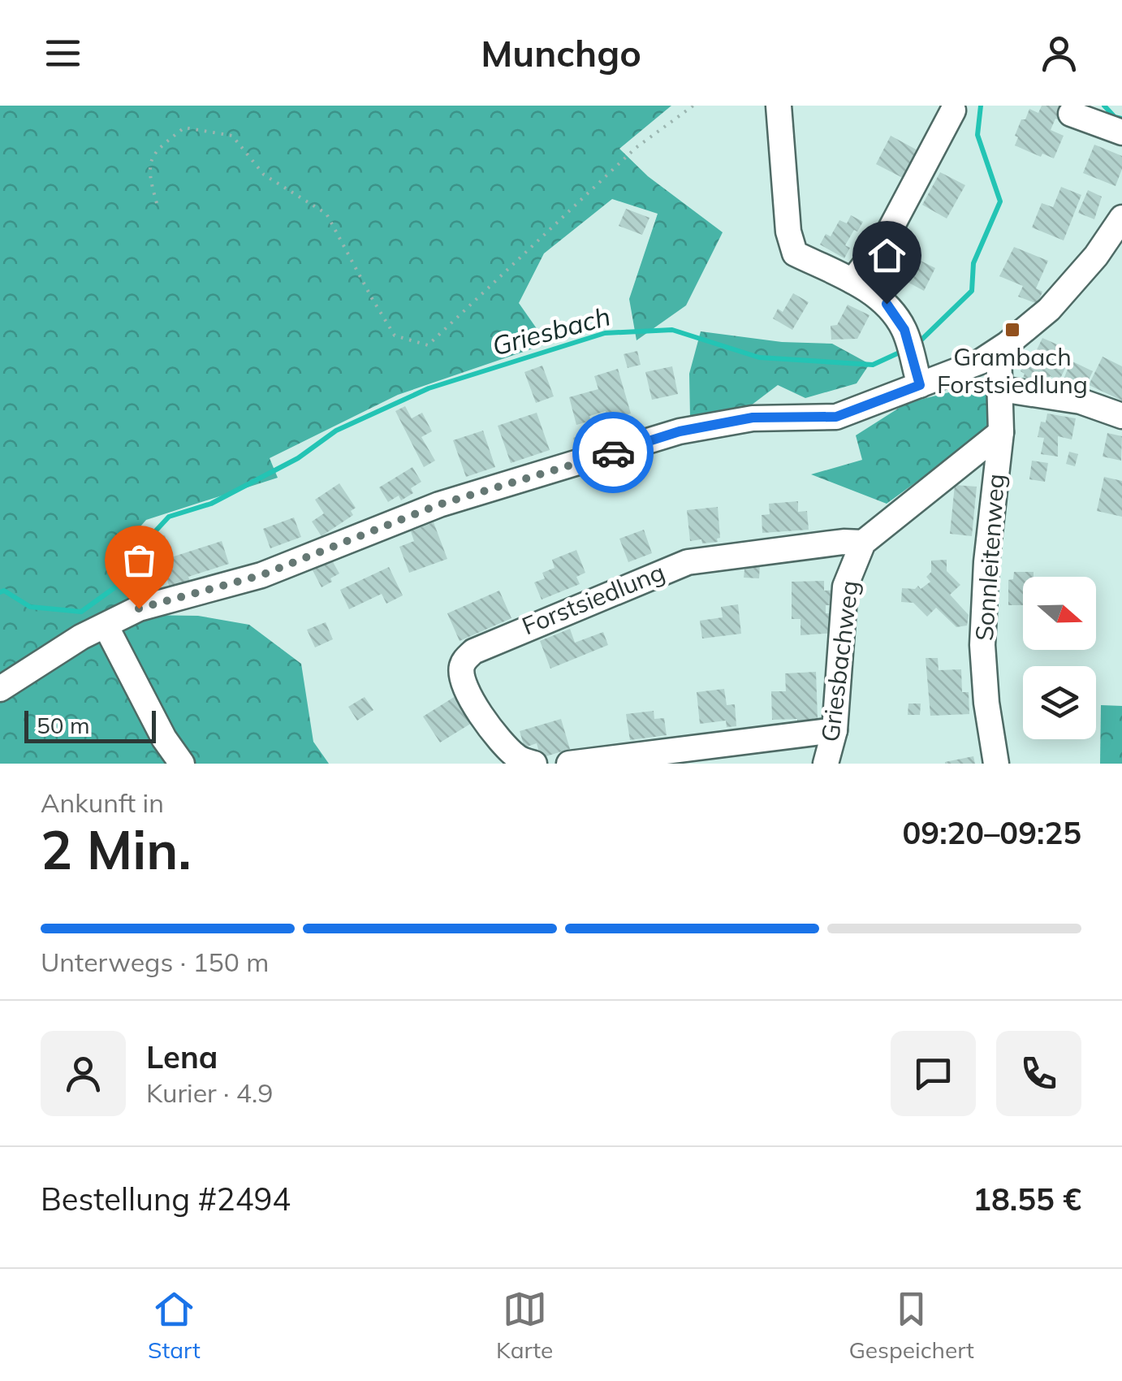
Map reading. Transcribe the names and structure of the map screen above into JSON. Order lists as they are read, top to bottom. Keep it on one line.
{"streets":{"street":["Sonnleitenweg","Forstsiedlung","Griesbachweg"]},"crossings":[["Sonnleitenweg","Griesbachweg"],["Forstsiedlung","Griesbachweg"]],"water":["Griesbach"],"places":{"transit":["Grambach Forstsiedlung"]},"scale_bar":"50 m","north":"right","page":{"header":"Munchgo","scale":"50 m","heading":["2 Min.","Ankunft in","09:20–09:25"],"panel":["Lena","Kurier · 4.9","Bestellung #2494","18.55 €"],"bar":"Unterwegs · 150 m","tabs":["Start","Karte","Gespeichert"]}}
